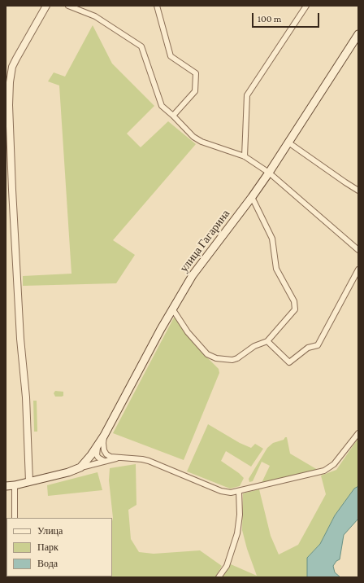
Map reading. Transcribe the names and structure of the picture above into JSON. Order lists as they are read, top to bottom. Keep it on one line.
{"streets":{"main road":["улица Гагарина"]},"legend":["Улица","Парк","Вода"],"scale_bar":"100 m"}
